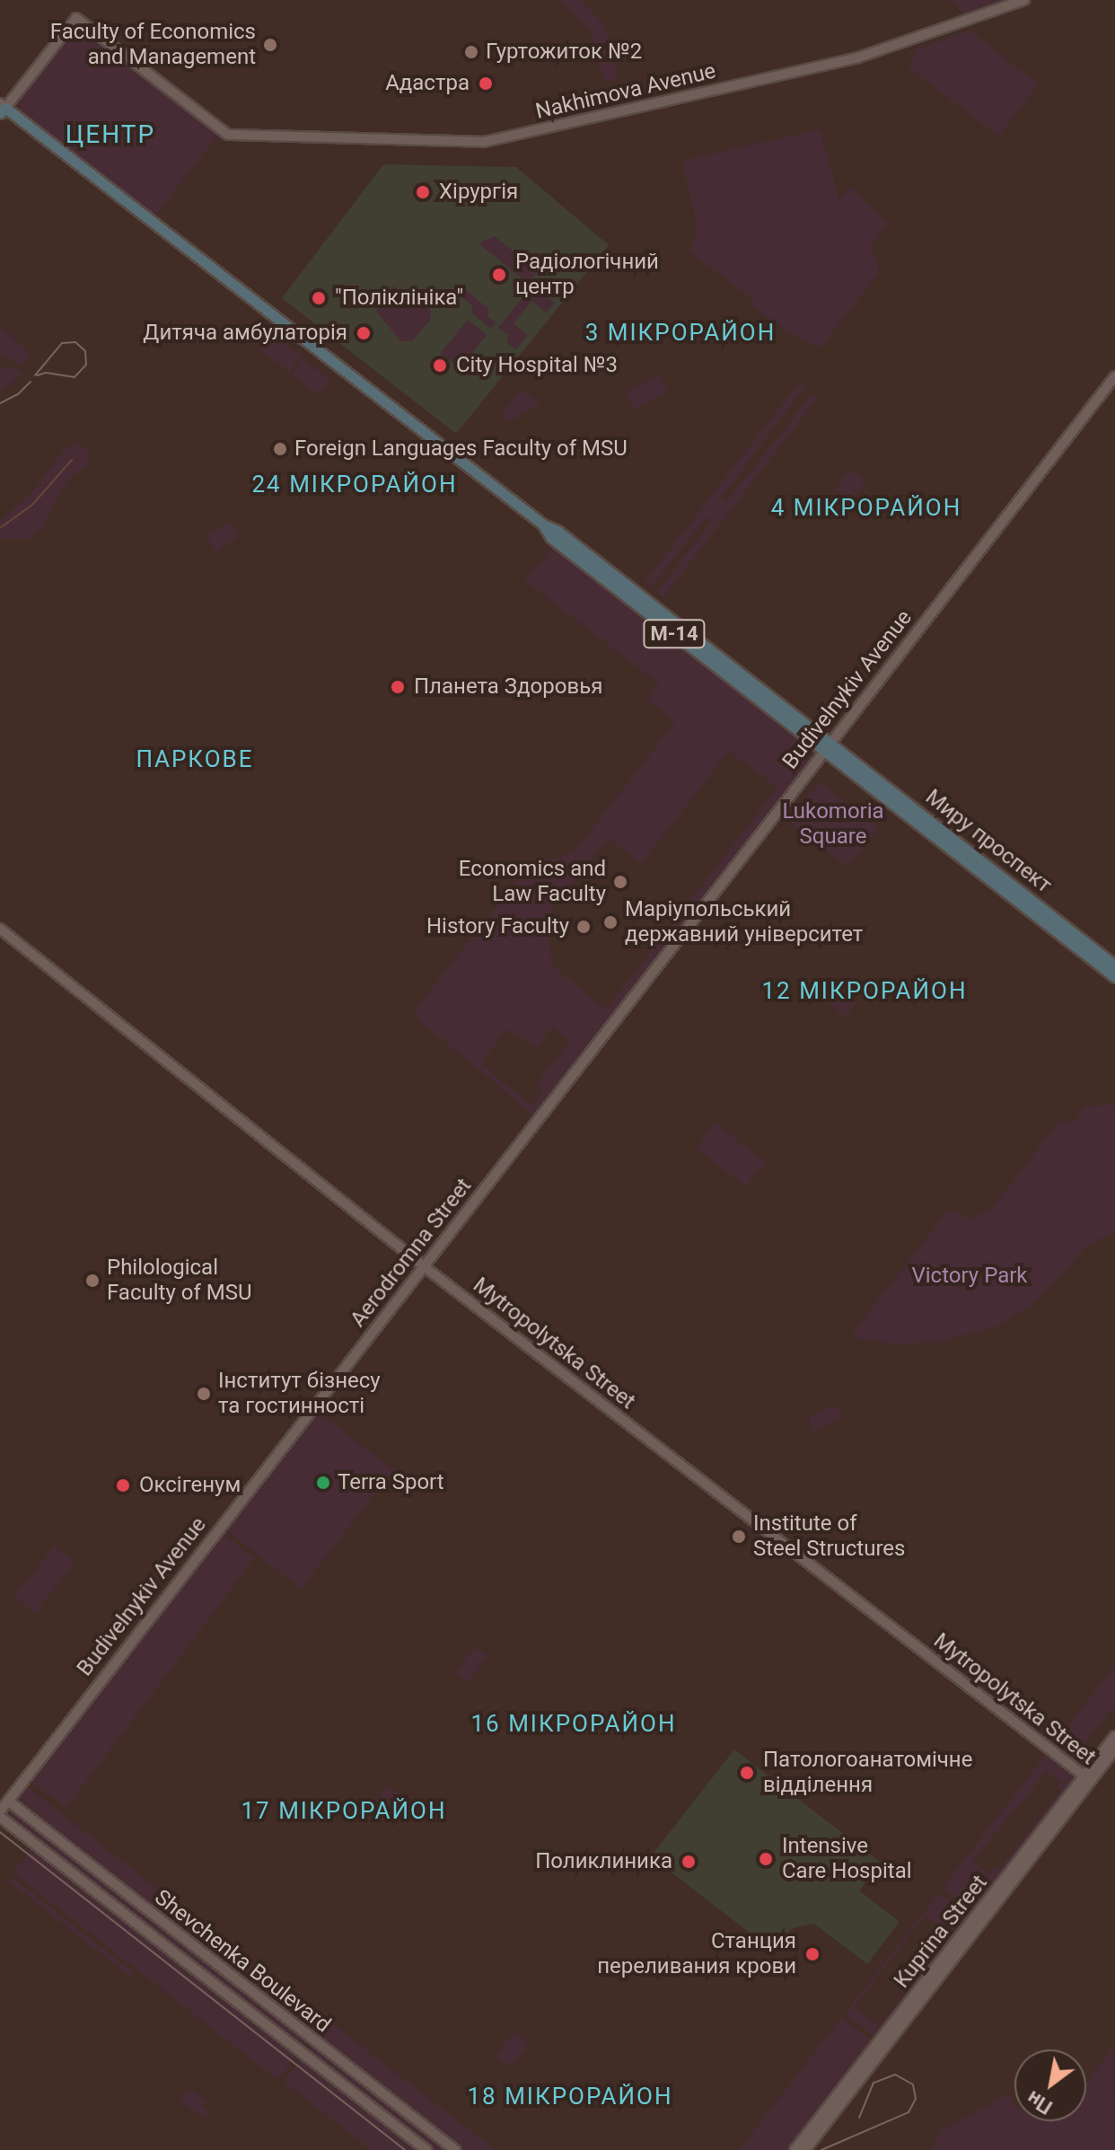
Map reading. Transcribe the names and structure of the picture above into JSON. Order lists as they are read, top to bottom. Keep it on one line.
{"streets":{"highway":["М-14"],"main road":["Nakhimova Avenue","Budivelnykiv Avenue","Aerodromna Street","Mytropolytska Street","Kuprina Street","Shevchenka Boulevard"]},"crossings":[["Nakhimova Avenue","М-14"],["М-14","Budivelnykiv Avenue"],["Budivelnykiv Avenue","Aerodromna Street"],["Budivelnykiv Avenue","Shevchenka Boulevard"],["Aerodromna Street","Mytropolytska Street"],["Mytropolytska Street","Kuprina Street"]],"districts":["ЦЕНТР","3 МІКРОРАЙОН","24 МІКРОРАЙОН","4 МІКРОРАЙОН","ПАРКОВЕ","12 МІКРОРАЙОН","16 МІКРОРАЙОН","17 МІКРОРАЙОН","18 МІКРОРАЙОН"],"parks":["Lukomoria Square","Victory Park"],"places":["Faculty of Economics and Management","Гуртожиток №2","Адастра","Хірургія","Радіологічний центр","\"Поліклініка\"","Дитяча амбулаторія","City Hospital №3","Foreign Languages Faculty of MSU","Планета Здоровья","Economics and Law Faculty","Маріупольський державний університет","History Faculty","Philological Faculty of MSU","Інститут бізнесу та гостинності","Terra Sport","Оксігенум","Institute of Steel Structures","Патологоанатомічне відділення","Intensive Care Hospital","Поликлиника","Станция переливания крови"],"north":"bottom left"}
